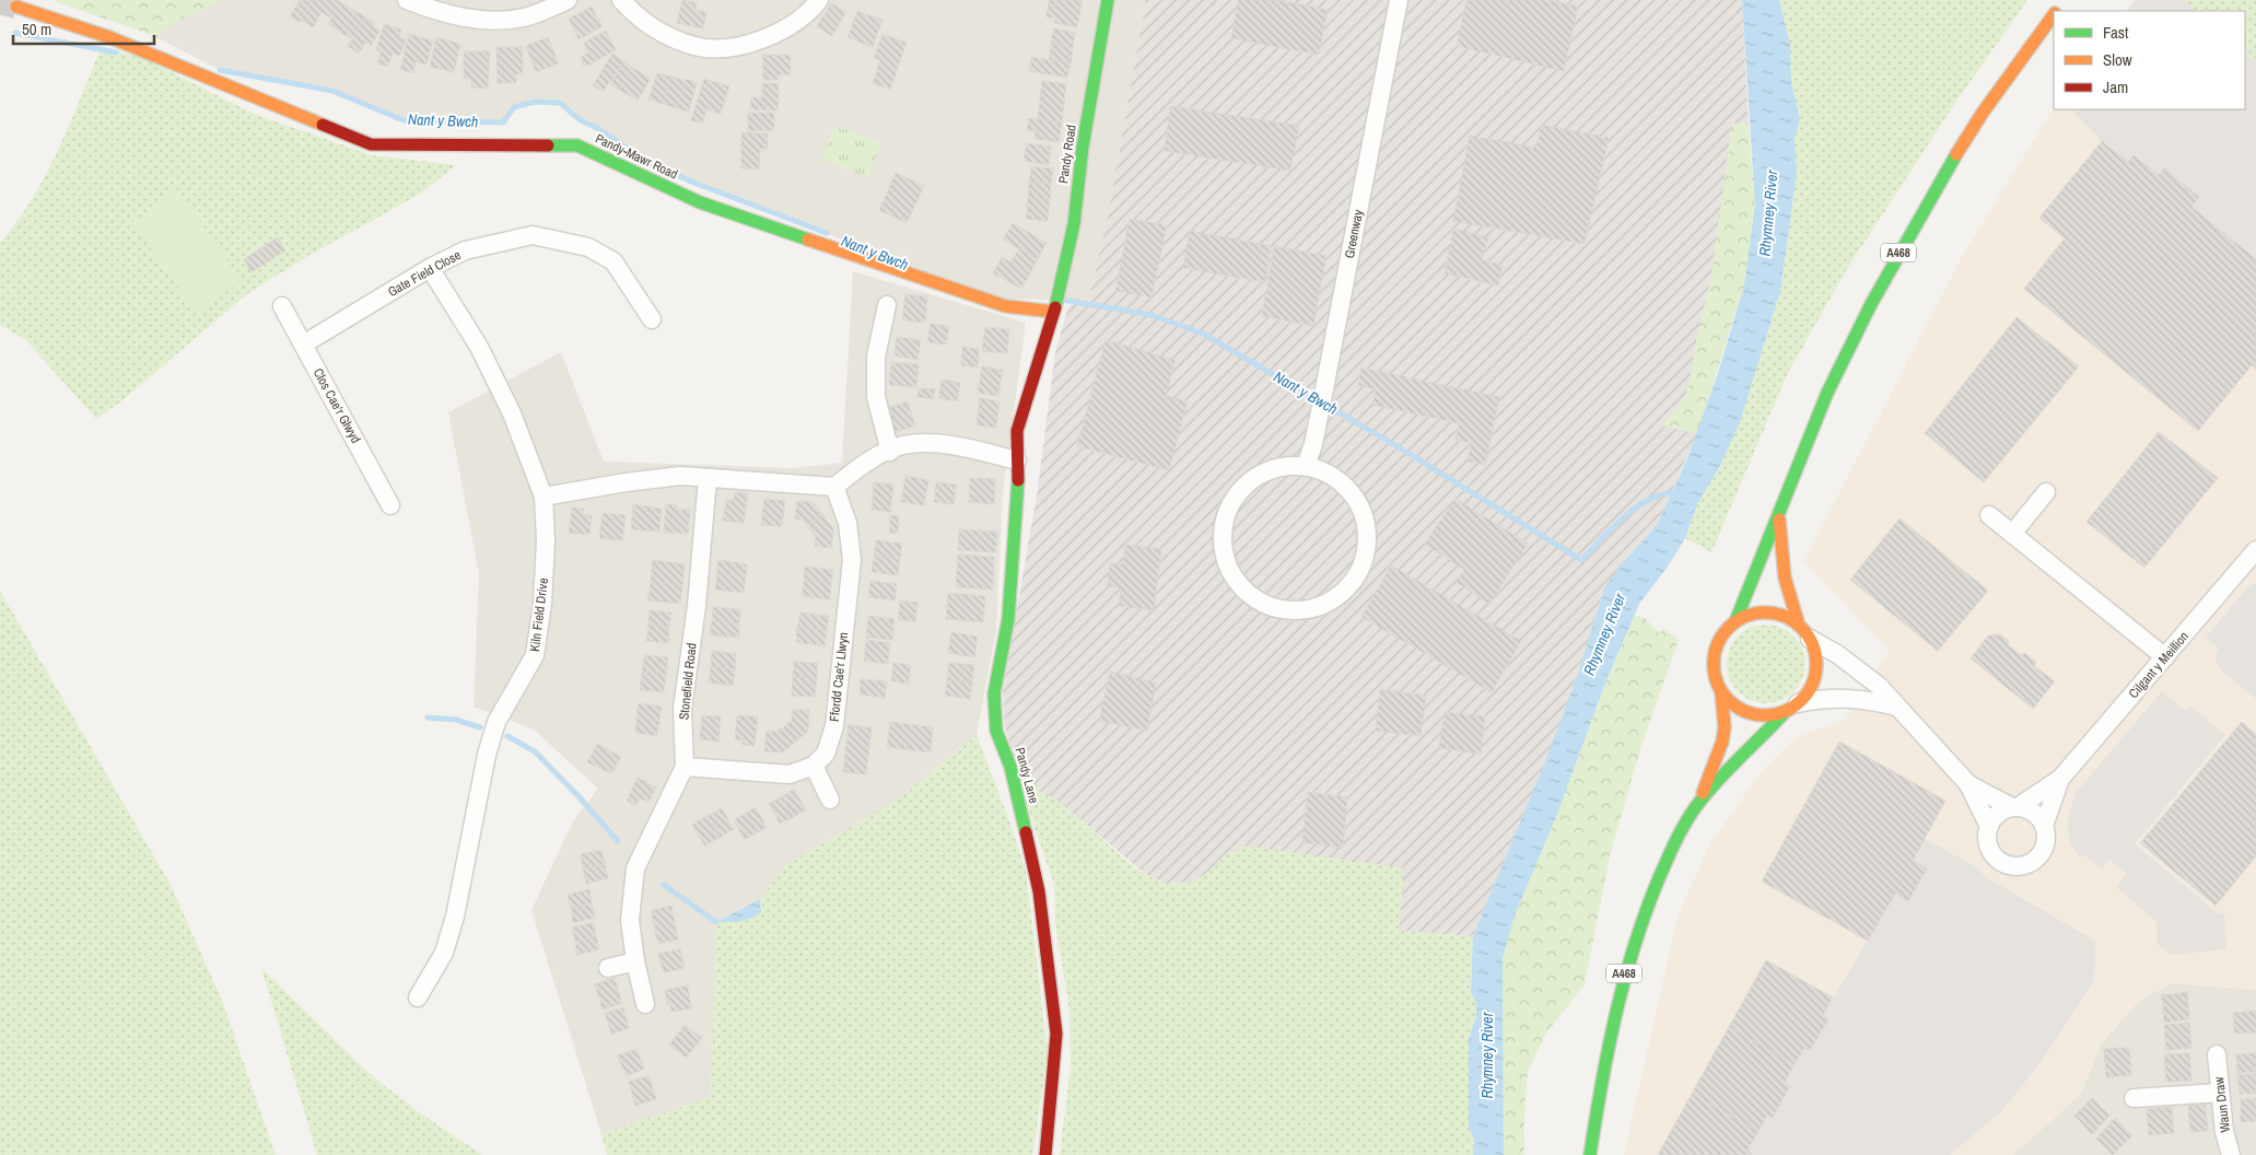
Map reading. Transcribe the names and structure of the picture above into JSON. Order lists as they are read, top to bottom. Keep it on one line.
{"streets":{"street":["Pandy Road","Pandy-Mawr Road","Greenway","A468","Gate Field Close","Clos Cae'r Glwyd","Kiln Field Drive","Cilgant y Meillion","Ffordd Cae'r Llwyn","Stonefield Road","Pandy Lane","Waun Draw"]},"crossings":[["Pandy Road","Pandy-Mawr Road"],["Pandy Road","Pandy Lane"],["Pandy-Mawr Road","Pandy Lane"],["Gate Field Close","Clos Cae'r Glwyd"],["Gate Field Close","Kiln Field Drive"]],"water":["Nant y Bwch","Rhymney River"],"legend":["Fast","Slow","Jam"],"scale_bar":"50 m"}
